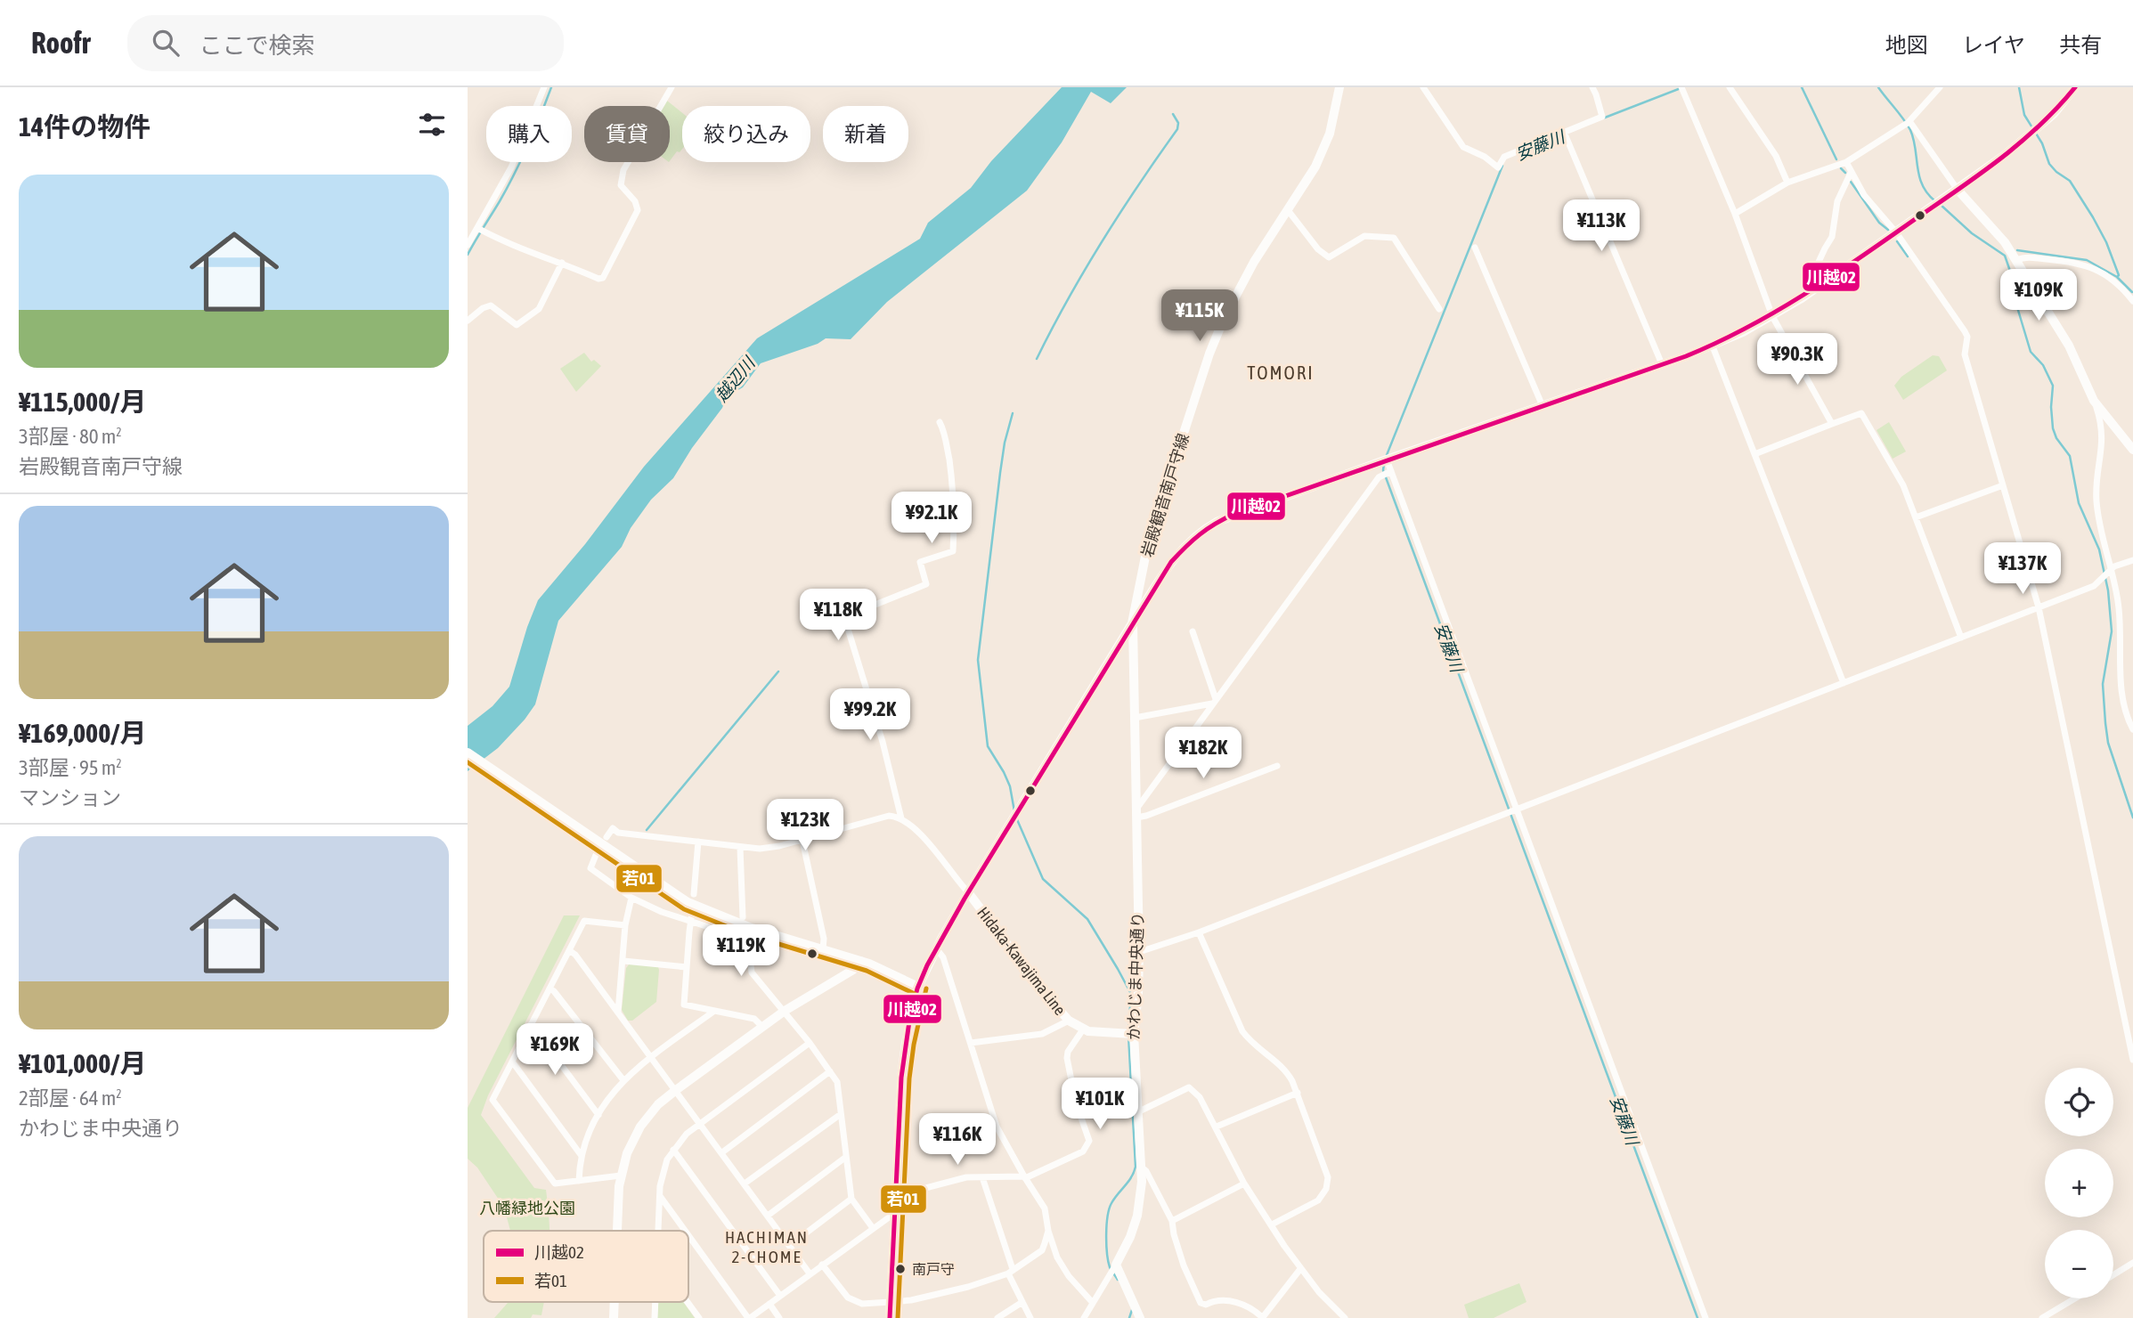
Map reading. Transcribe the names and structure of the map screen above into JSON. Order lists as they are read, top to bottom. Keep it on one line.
{"streets":{"main road":["Hidaka-Kawajima Line","かわじま中央通り"],"street":["岩殿観音南戸守線"]},"crossings":[["岩殿観音南戸守線","Hidaka-Kawajima Line"],["岩殿観音南戸守線","かわじま中央通り"],["Hidaka-Kawajima Line","かわじま中央通り"]],"districts":["TOMORI","HACHIMAN 2-CHOME"],"water":["安藤川","越辺川"],"parks":["八幡緑地公園"],"places":["南戸守"],"lines":["transit line 川越02","transit line 若01"],"legend":["川越02","若01"],"page":{"header":"Roofr","search":"ここで検索","nav":["地図","レイヤ","共有"],"heading":"14件の物件","chip":["購入","賃貸","絞り込み","新着"],"list":[{"name":"¥115,000/月","note":"3部屋 · 80 m² · 岩殿観音南戸守線"},{"name":"¥169,000/月","note":"3部屋 · 95 m² · マンション"},{"name":"¥101,000/月","note":"2部屋 · 64 m² · かわじま中央通り"}],"price":["¥113K","¥109K","¥115K","¥90.3K","¥92.1K","¥137K","¥118K","¥99.2K","¥182K","¥123K","¥119K","¥169K","¥101K","¥116K"],"map_buttons":["+","−"]}}
